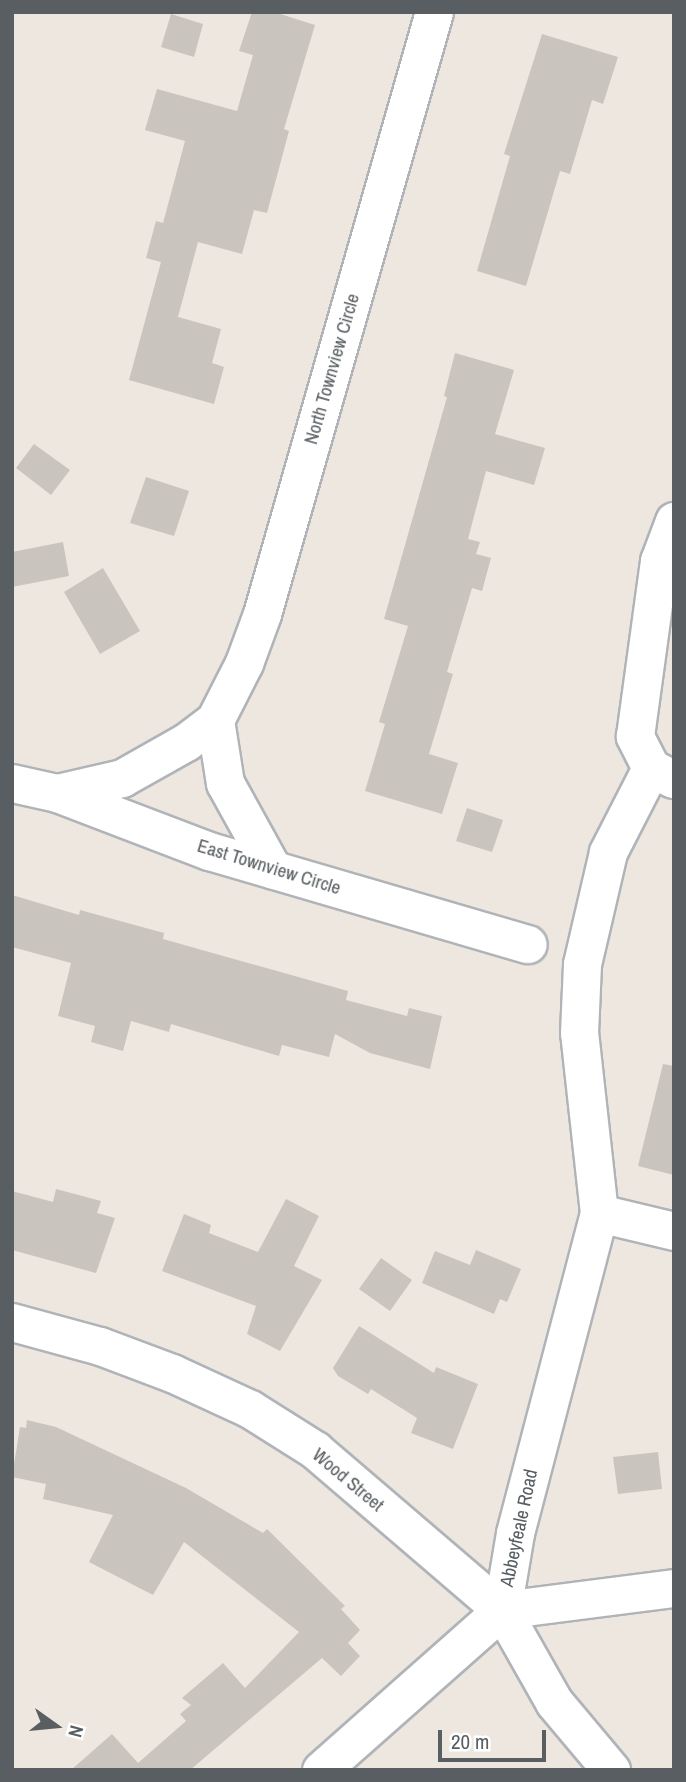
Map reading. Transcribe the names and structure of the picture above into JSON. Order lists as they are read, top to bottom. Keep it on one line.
{"streets":{"street":["North Townview Circle","East Townview Circle","Wood Street","Abbeyfeale Road"]},"crossings":[["North Townview Circle","East Townview Circle"],["Wood Street","Abbeyfeale Road"]],"scale_bar":"20 m","north":"right"}
